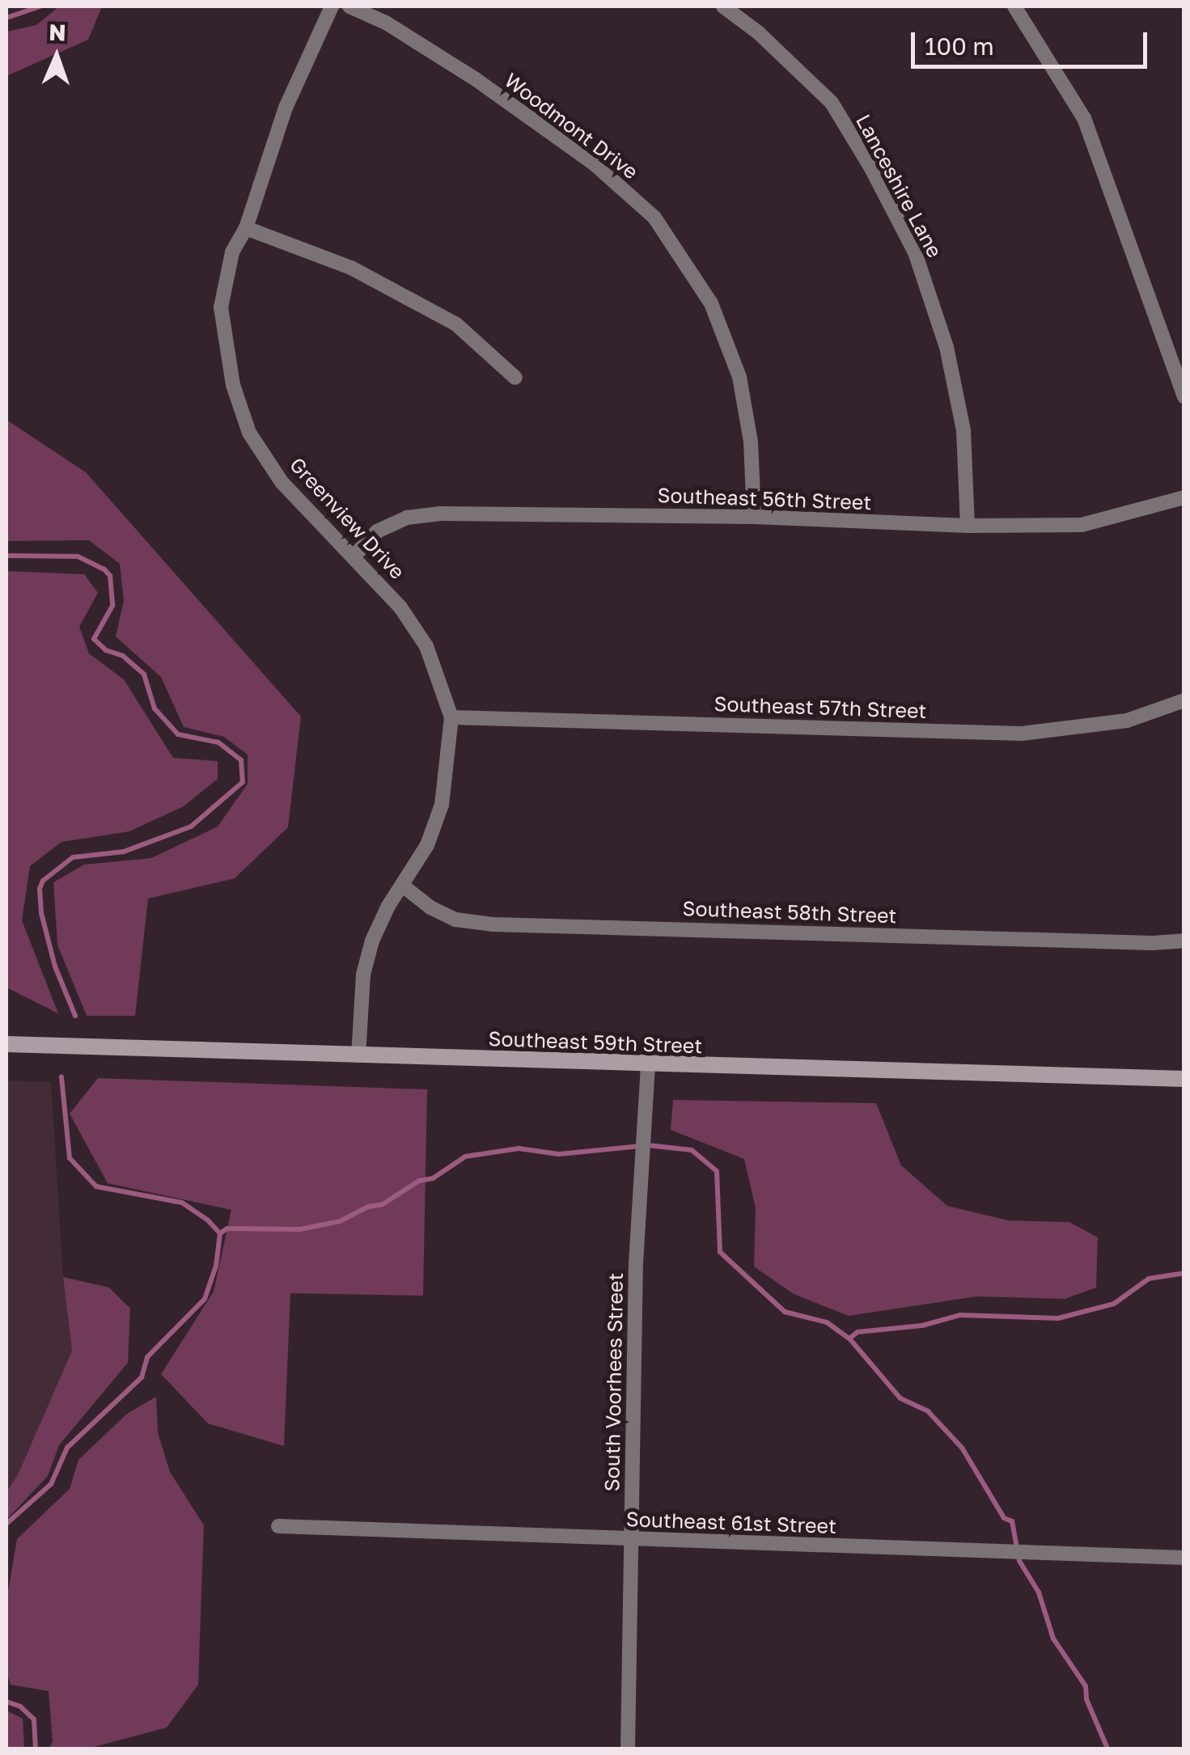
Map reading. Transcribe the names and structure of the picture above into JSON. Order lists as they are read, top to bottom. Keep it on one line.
{"streets":{"main road":["Southeast 59th Street"],"street":["Woodmont Drive","Lanceshire Lane","Southeast 56th Street","Greenview Drive","Southeast 57th Street","Southeast 58th Street","South Voorhees Street","Southeast 61st Street"]},"crossings":[["Woodmont Drive","Southeast 56th Street"],["Lanceshire Lane","Southeast 56th Street"],["Southeast 56th Street","Greenview Drive"],["Greenview Drive","Southeast 57th Street"],["Greenview Drive","Southeast 58th Street"],["Greenview Drive","Southeast 59th Street"],["Southeast 59th Street","South Voorhees Street"],["South Voorhees Street","Southeast 61st Street"]],"scale_bar":"100 m","north":"top"}
